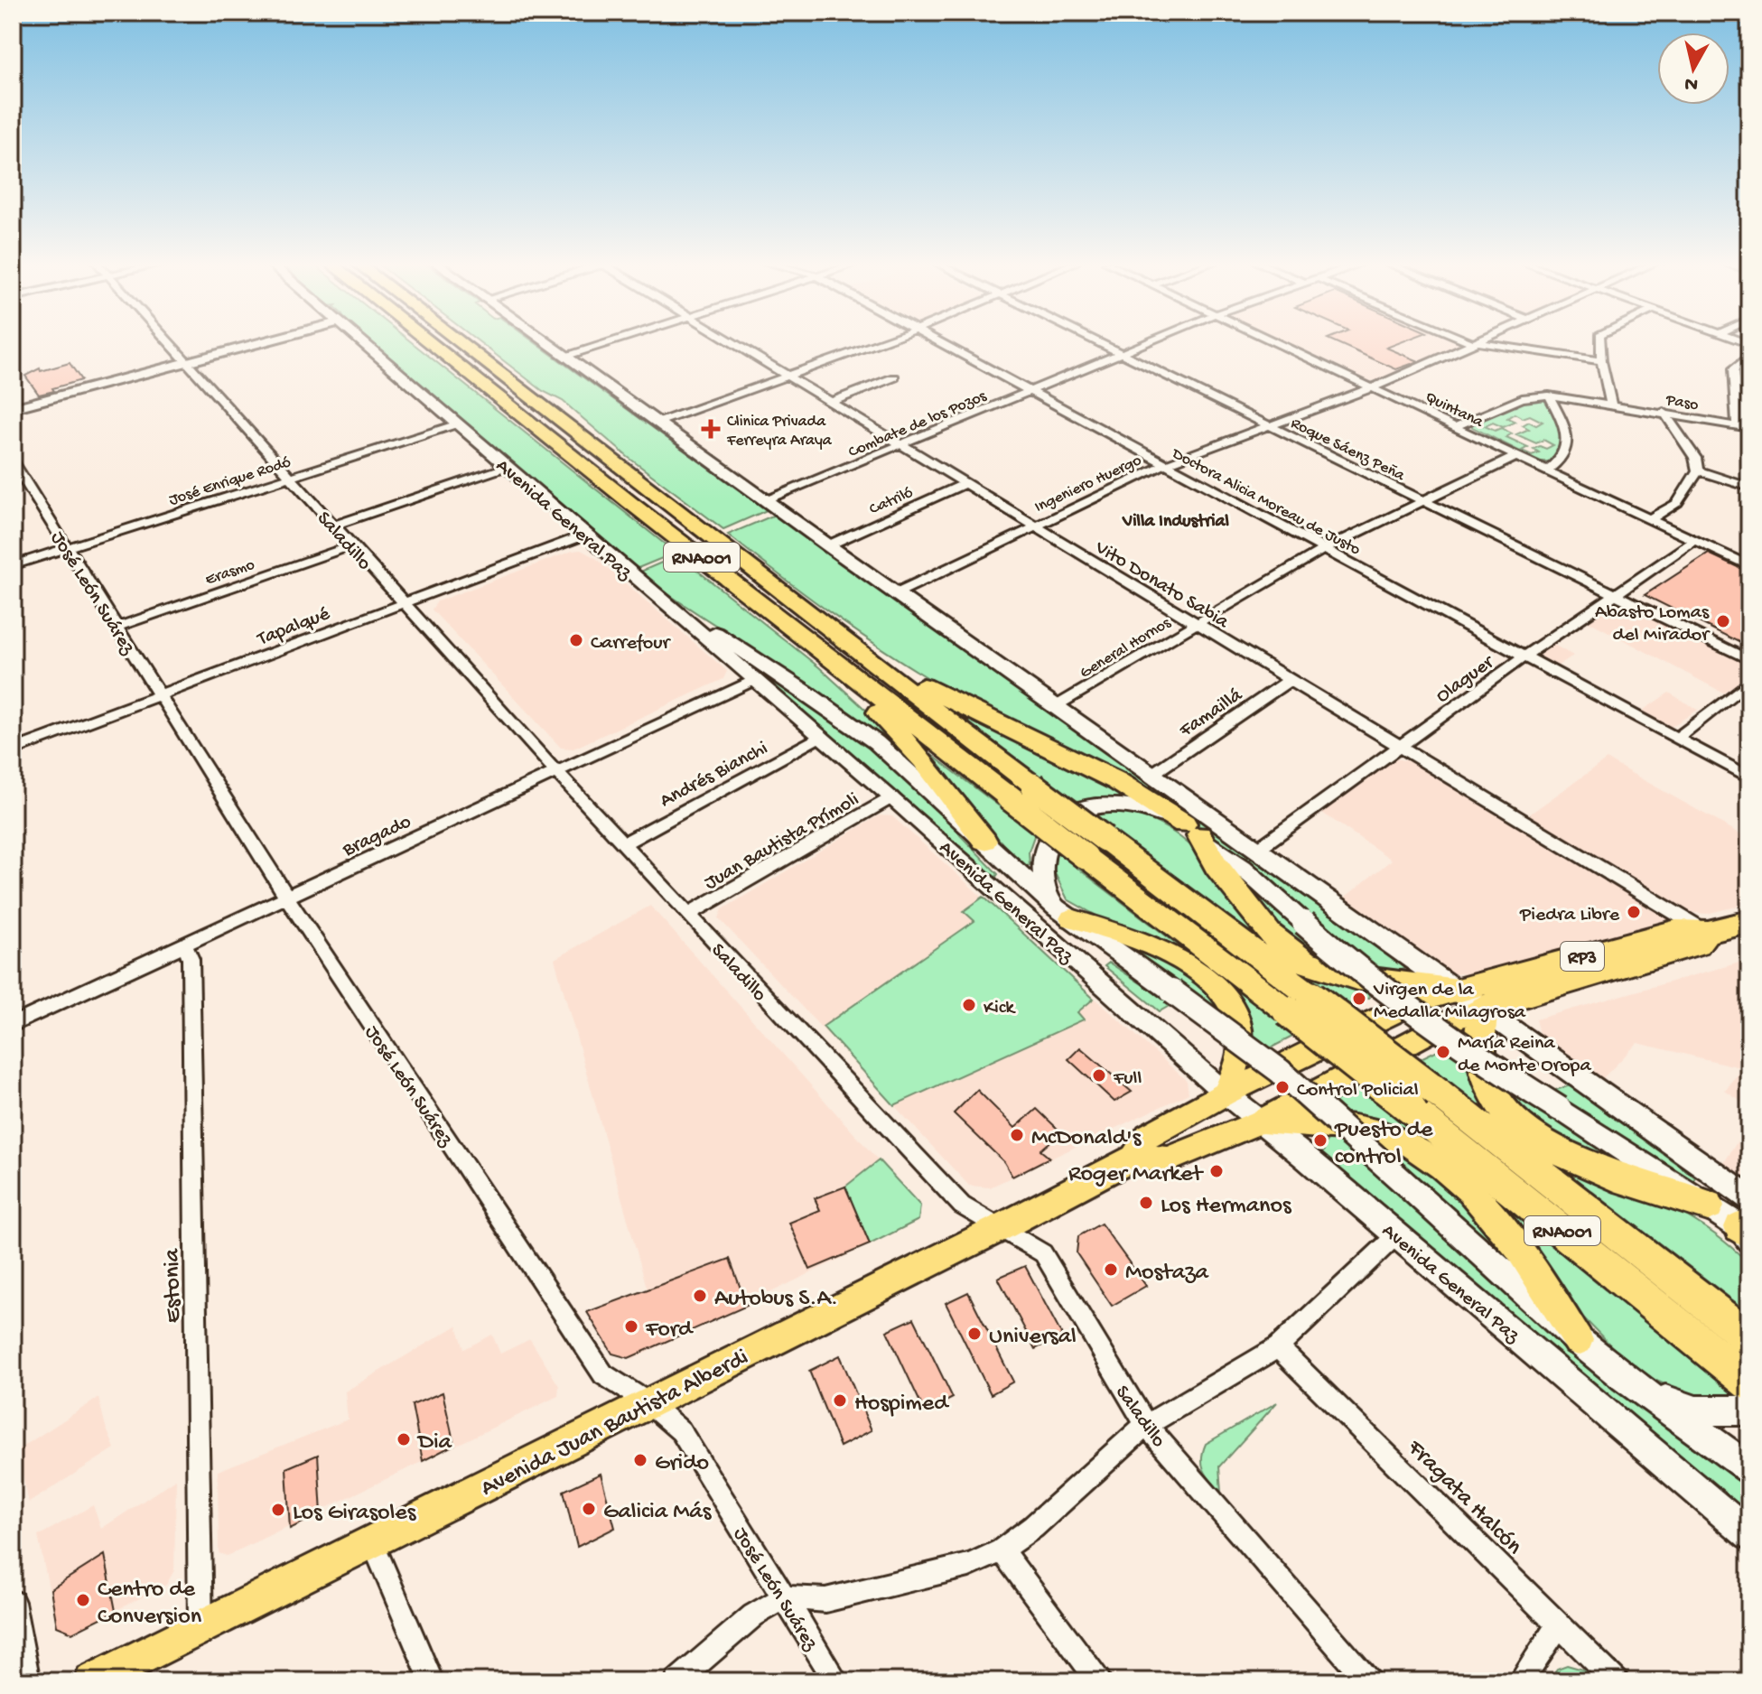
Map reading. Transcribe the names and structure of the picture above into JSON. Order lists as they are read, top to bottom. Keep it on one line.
{"streets":{"highway":["RNA001","RP3"],"main road":["Avenida Juan Bautista Alberdi"],"street":["Paso","Quintana","Combate de los Pozos","Roque Sáenz Peña","José Enrique Rodó","Ingeniero Huergo","Catriló","Doctora Alicia Moreau de Justo","Avenida General Paz","Saladillo","Erasmo","Vito Donato Sabia","José León Suárez","Tapalqué","General Hornos","Olaguer","Famaillá","Andrés Bianchi","Bragado","Juan Bautista Prímoli","Estonia","Fragata Halcón"]},"crossings":[["Quintana","Ingeniero Huergo"],["Quintana","General Hornos"],["Quintana","Olaguer"],["Combate de los Pozos","Roque Sáenz Peña"],["Combate de los Pozos","Doctora Alicia Moreau de Justo"],["Combate de los Pozos","Vito Donato Sabia"],["Roque Sáenz Peña","Ingeniero Huergo"],["Roque Sáenz Peña","General Hornos"],["Roque Sáenz Peña","Olaguer"],["José Enrique Rodó","Avenida General Paz"],["José Enrique Rodó","Saladillo"],["José Enrique Rodó","José León Suárez"],["Ingeniero Huergo","Doctora Alicia Moreau de Justo"],["Ingeniero Huergo","Vito Donato Sabia"],["Catriló","Vito Donato Sabia"],["Doctora Alicia Moreau de Justo","General Hornos"],["Doctora Alicia Moreau de Justo","Olaguer"],["Avenida General Paz","Tapalqué"],["Avenida General Paz","Andrés Bianchi"],["Avenida General Paz","Bragado"],["Avenida General Paz","Juan Bautista Prímoli"],["Avenida General Paz","Avenida Juan Bautista Alberdi"],["Saladillo","Erasmo"],["Saladillo","Tapalqué"],["Saladillo","Andrés Bianchi"],["Saladillo","Bragado"],["Saladillo","Juan Bautista Prímoli"],["Saladillo","Avenida Juan Bautista Alberdi"],["Erasmo","José León Suárez"],["Vito Donato Sabia","General Hornos"],["Vito Donato Sabia","Olaguer"],["Vito Donato Sabia","Famaillá"],["Vito Donato Sabia","RP3"],["José León Suárez","Tapalqué"],["José León Suárez","Bragado"],["José León Suárez","Avenida Juan Bautista Alberdi"],["Bragado","Estonia"],["RP3","Avenida Juan Bautista Alberdi"],["Estonia","Avenida Juan Bautista Alberdi"]],"districts":["Villa Industrial"],"places":{"health":["Clinica Privada Ferreyra Araya"],"other":["Abasto Lomas del Mirador","Carrefour","Piedra Libre","Virgen de la Medalla Milagrosa","Kick","María Reina de Monte Oropa","Full","Control Policial","McDonald's","Puesto de control","Roger Market","Los Hermanos","Mostaza","Autobus S.A.","Ford","Universal","Hospimed","Dia","Grido","Galicia Más","Los Girasoles","Centro de Conversion"]},"north":"bottom"}
